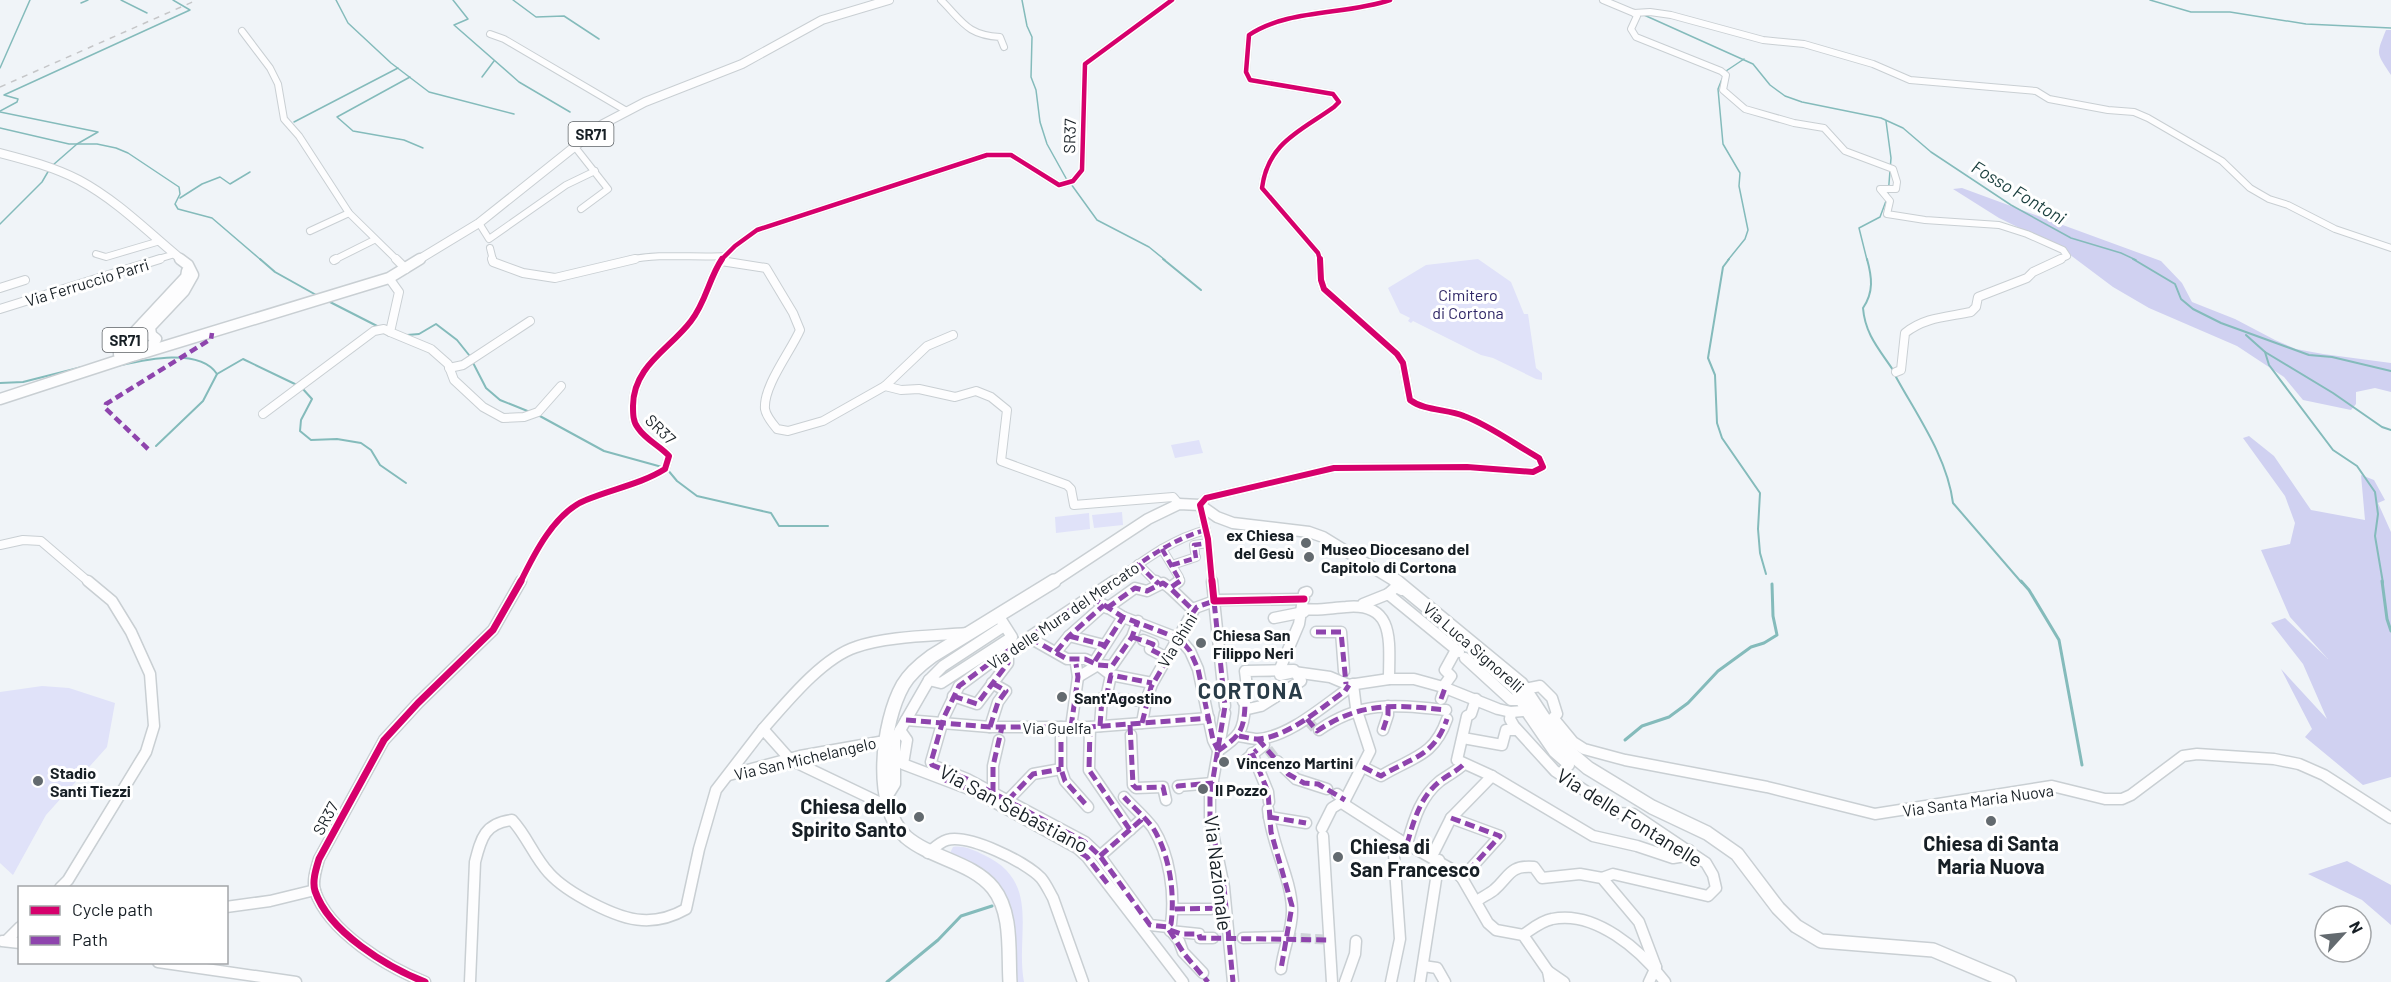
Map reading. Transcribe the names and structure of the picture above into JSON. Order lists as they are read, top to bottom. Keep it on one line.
{"streets":{"main road":["SR71","Via Luca Signorelli"],"street":["SR37","Via Ferruccio Parri","Via delle Mura del Mercato","Via Ghini","Via Guelfa","Via San Michelangelo","Via Santa Maria Nuova","Via San Sebastiano","Via delle Fontanelle","Via Nazionale"]},"crossings":[["Via delle Mura del Mercato","Via Guelfa"],["Via delle Mura del Mercato","Via San Sebastiano"],["Via delle Mura del Mercato","Via Nazionale"],["Via Ghini","Via Guelfa"],["Via Ghini","Via Nazionale"],["Via Luca Signorelli","Via San Michelangelo"],["Via Luca Signorelli","Via Santa Maria Nuova"],["Via Luca Signorelli","Via Nazionale"],["Via Guelfa","Via San Sebastiano"]],"districts":["CORTONA"],"water":["Fosso Fontoni"],"parks":["Cimitero di Cortona"],"places":["ex Chiesa del Gesù","Museo Diocesano del Capitolo di Cortona","Chiesa San Filippo Neri","Sant'Agostino","Vincenzo Martini","Stadio Santi Tiezzi","Il Pozzo","Chiesa dello Spirito Santo","Chiesa di Santa Maria Nuova","Chiesa di San Francesco"],"legend":["Cycle path","Path"],"north":"top right"}
